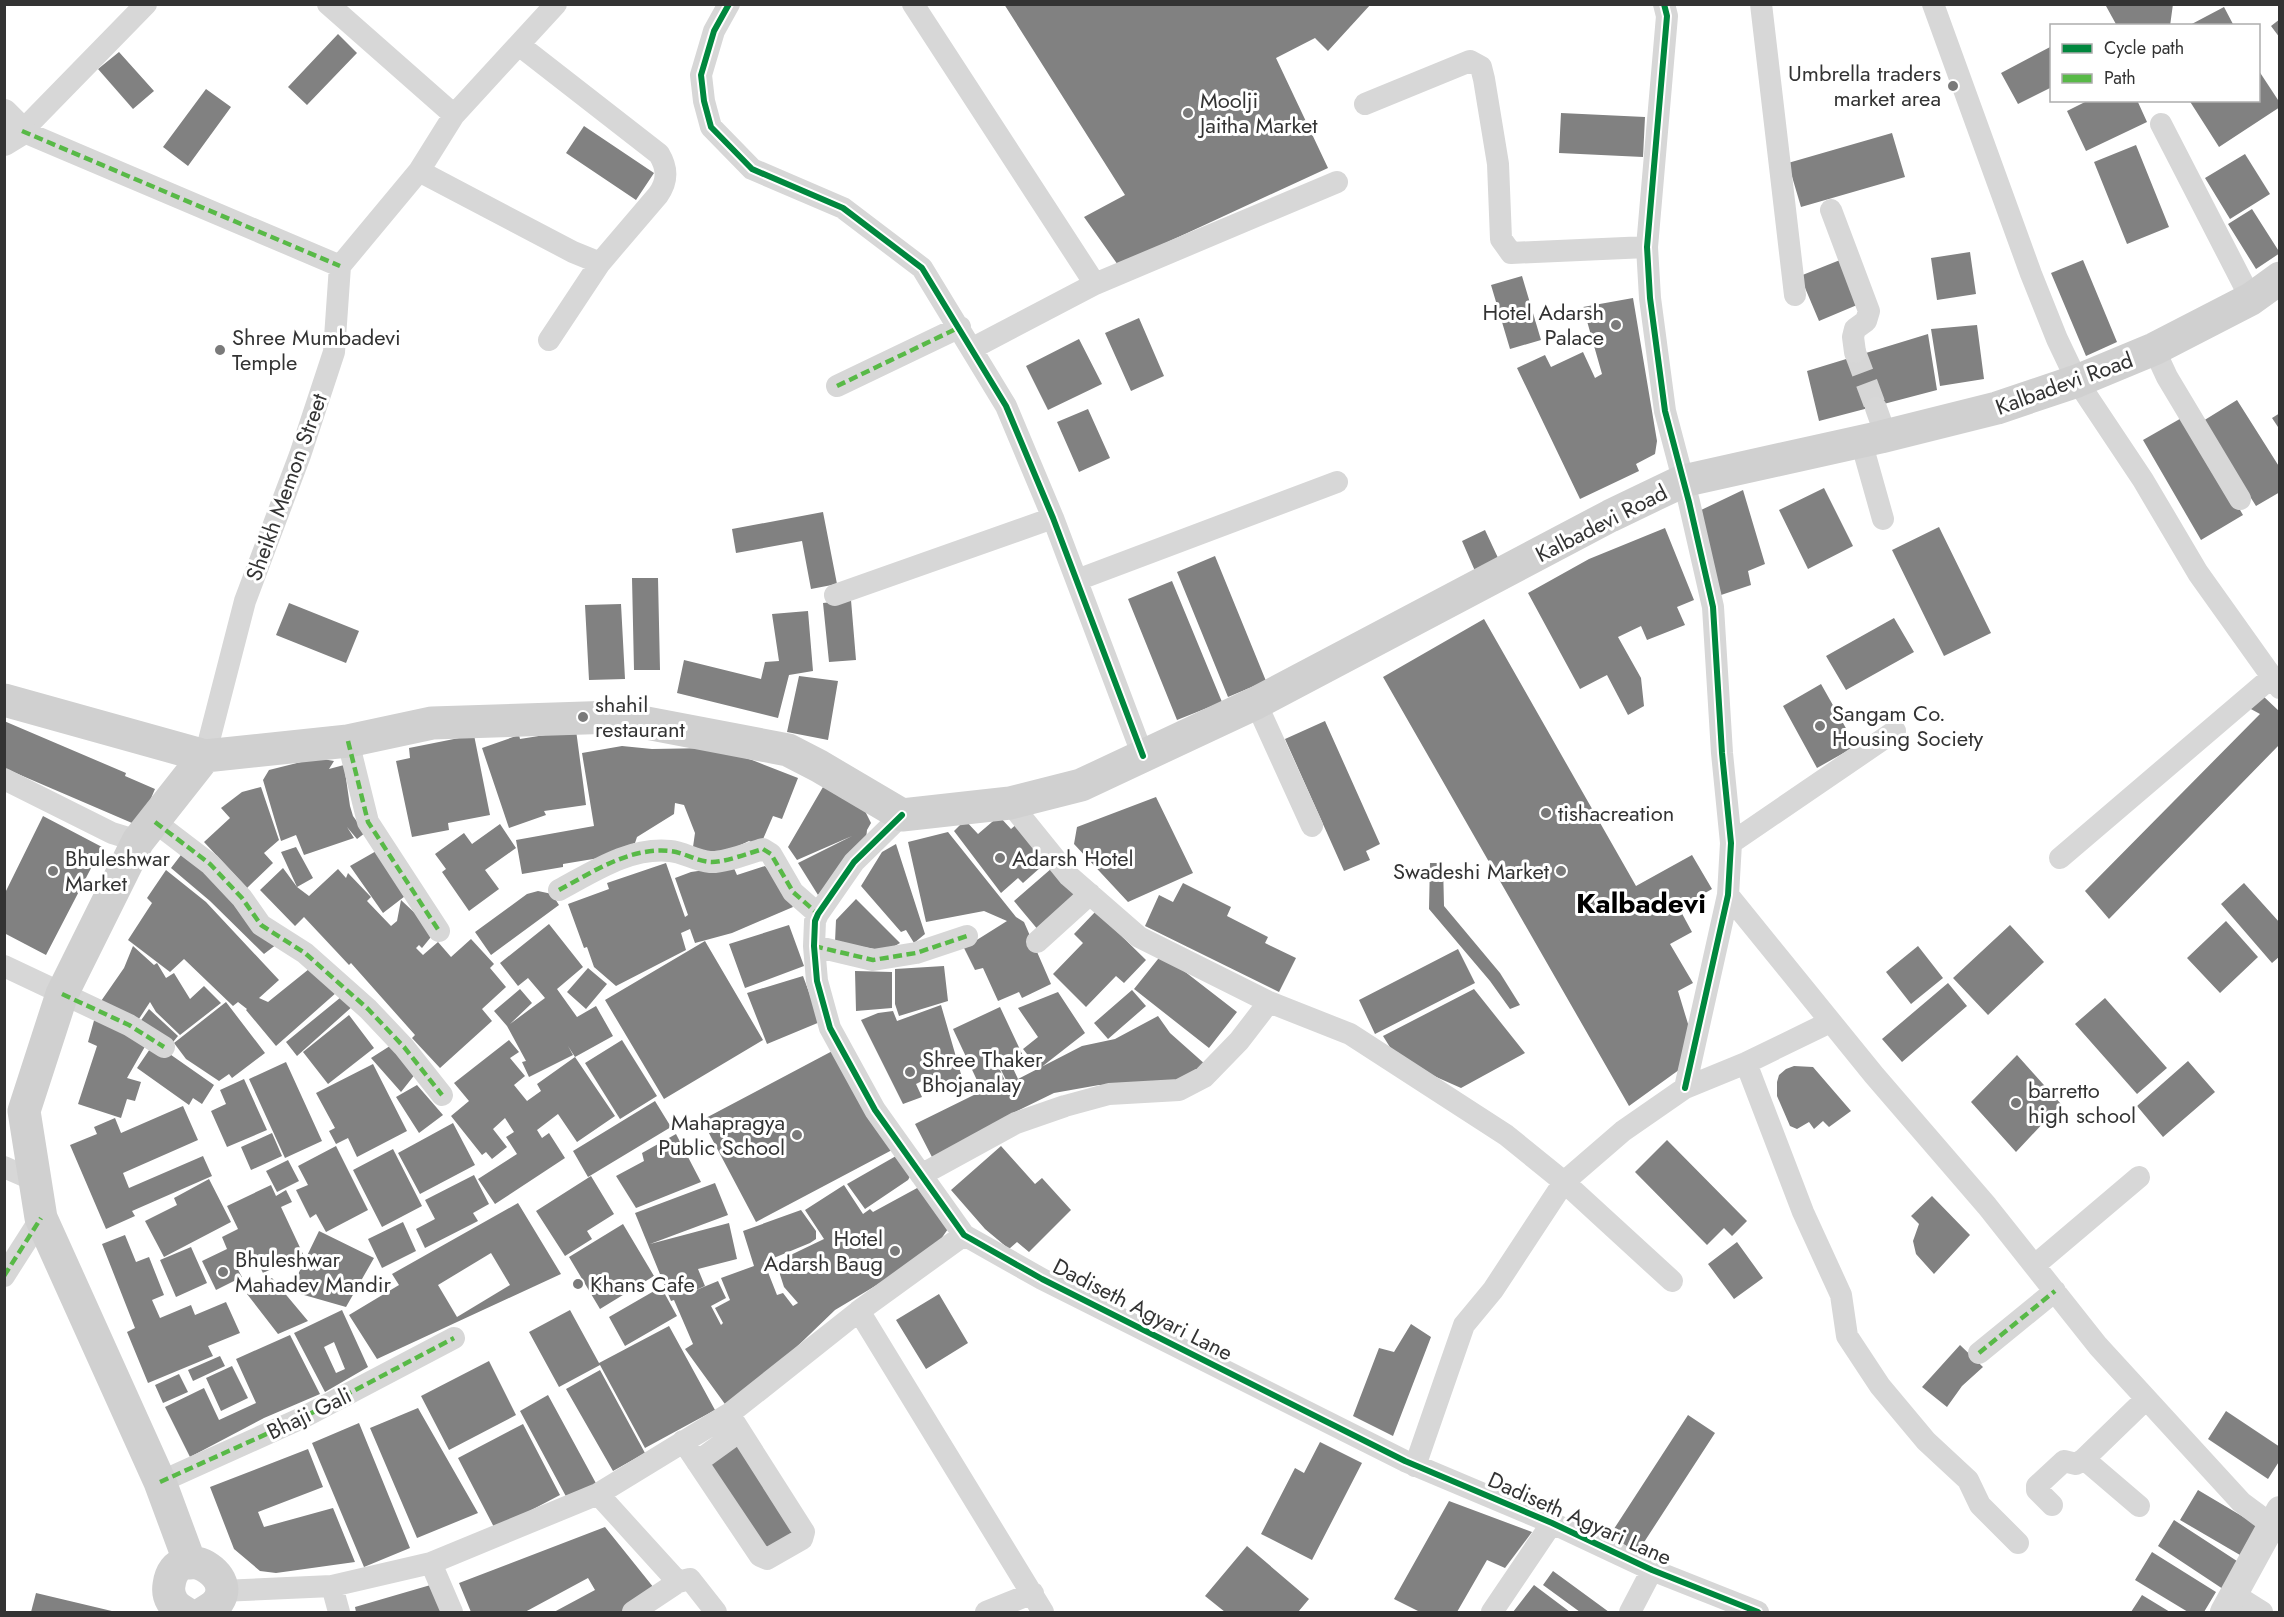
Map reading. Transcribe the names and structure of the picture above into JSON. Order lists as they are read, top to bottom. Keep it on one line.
{"streets":{"main road":["Kalbadevi Road"],"street":["Sheikh Memon Street","Dadiseth Agyari Lane","Bhaji Gali"]},"crossings":[["Kalbadevi Road","Dadiseth Agyari Lane"]],"districts":["Kalbadevi"],"places":["Umbrella traders market area","Moolji Jaitha Market","Hotel Adarsh Palace","Shree Mumbadevi Temple","shahil restaurant","Sangam Co. Housing Society","tishacreation","Adarsh Hotel","Bhuleshwar Market","Swadeshi Market","Shree Thaker Bhojanalay","barretto high school","Mahapragya Public School","Hotel Adarsh Baug","Bhuleshwar Mahadev Mandir","Khans Cafe"],"legend":["Cycle path","Path"]}
